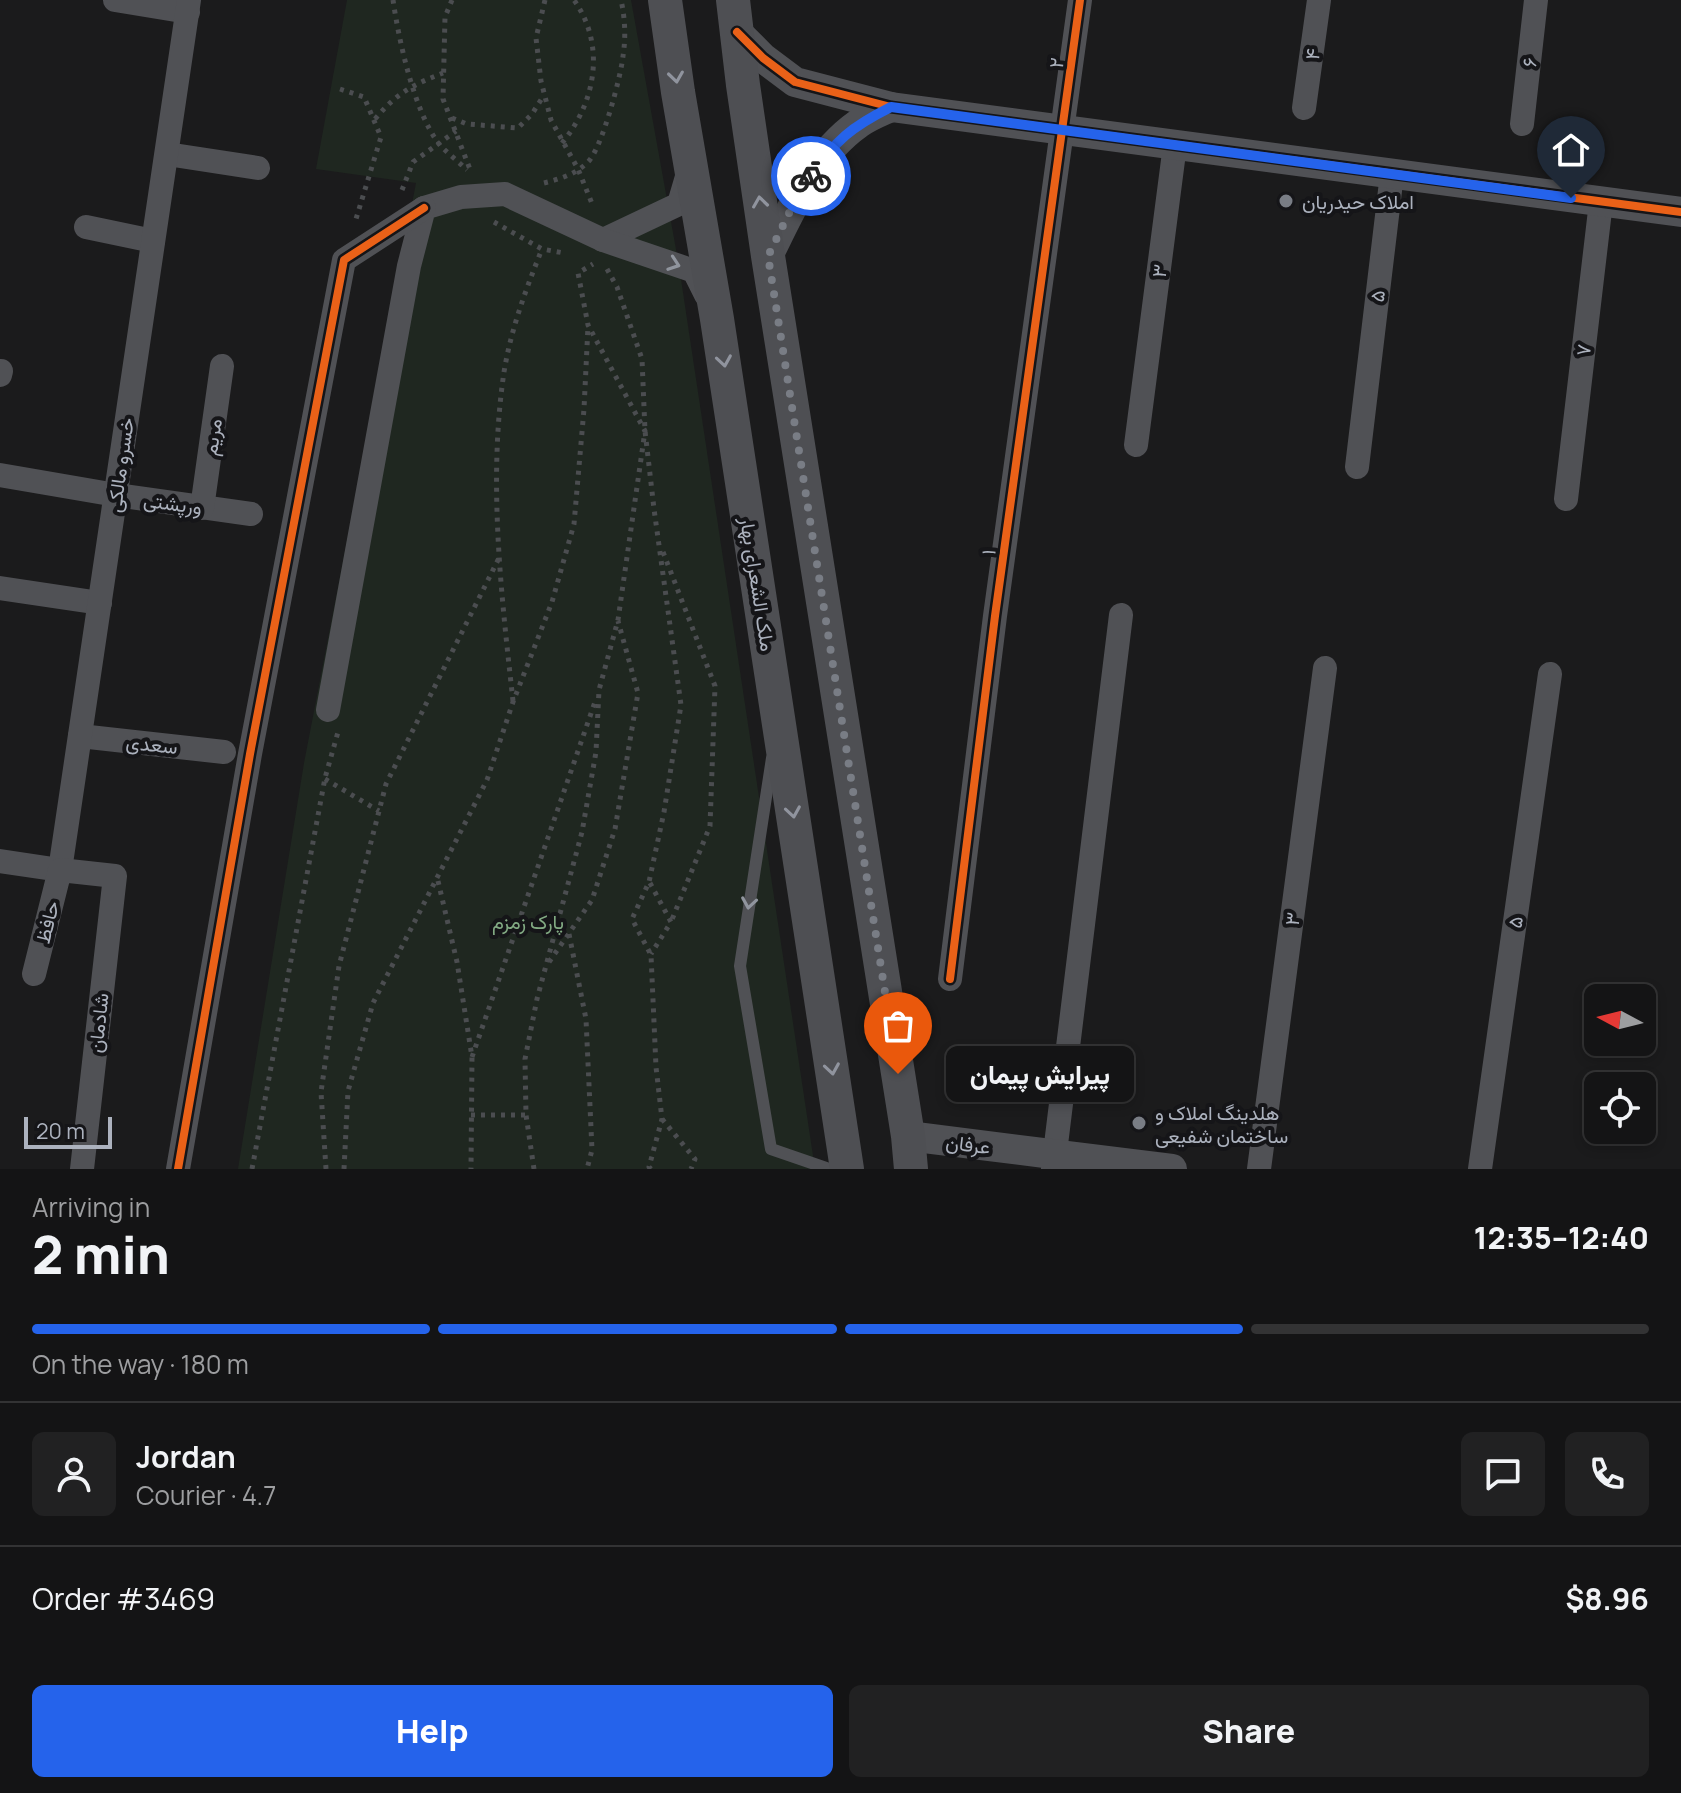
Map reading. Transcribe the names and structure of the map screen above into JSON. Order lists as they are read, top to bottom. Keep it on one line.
{"streets":{"main road":["ملک الشعرای بهار"],"street":["۴","۶","۲","۳","۵","۷","مریم","خسرو مالکی","ورپشتی","۱","سعدی","حافظ","شادمان","عرفان"]},"crossings":[["۲","۱"],["مریم","ورپشتی"],["خسرو مالکی","ورپشتی"],["خسرو مالکی","سعدی"],["خسرو مالکی","حافظ"],["خسرو مالکی","شادمان"],["حافظ","شادمان"]],"parks":["پارک زمزم"],"places":["املاک حیدریان","پیرایش پیمان","هلدینگ املاک و ساختمان شفیعی"],"scale_bar":"20 m","north":"left","page":{"bubble":"پیرایش پیمان","scale":"20 m","heading":["2 min","Arriving in","12:35–12:40"],"panel":["Jordan","Courier · 4.7","Order #3469","$8.96"],"bar":"On the way · 180 m","buttons":["Help","Share"]}}
